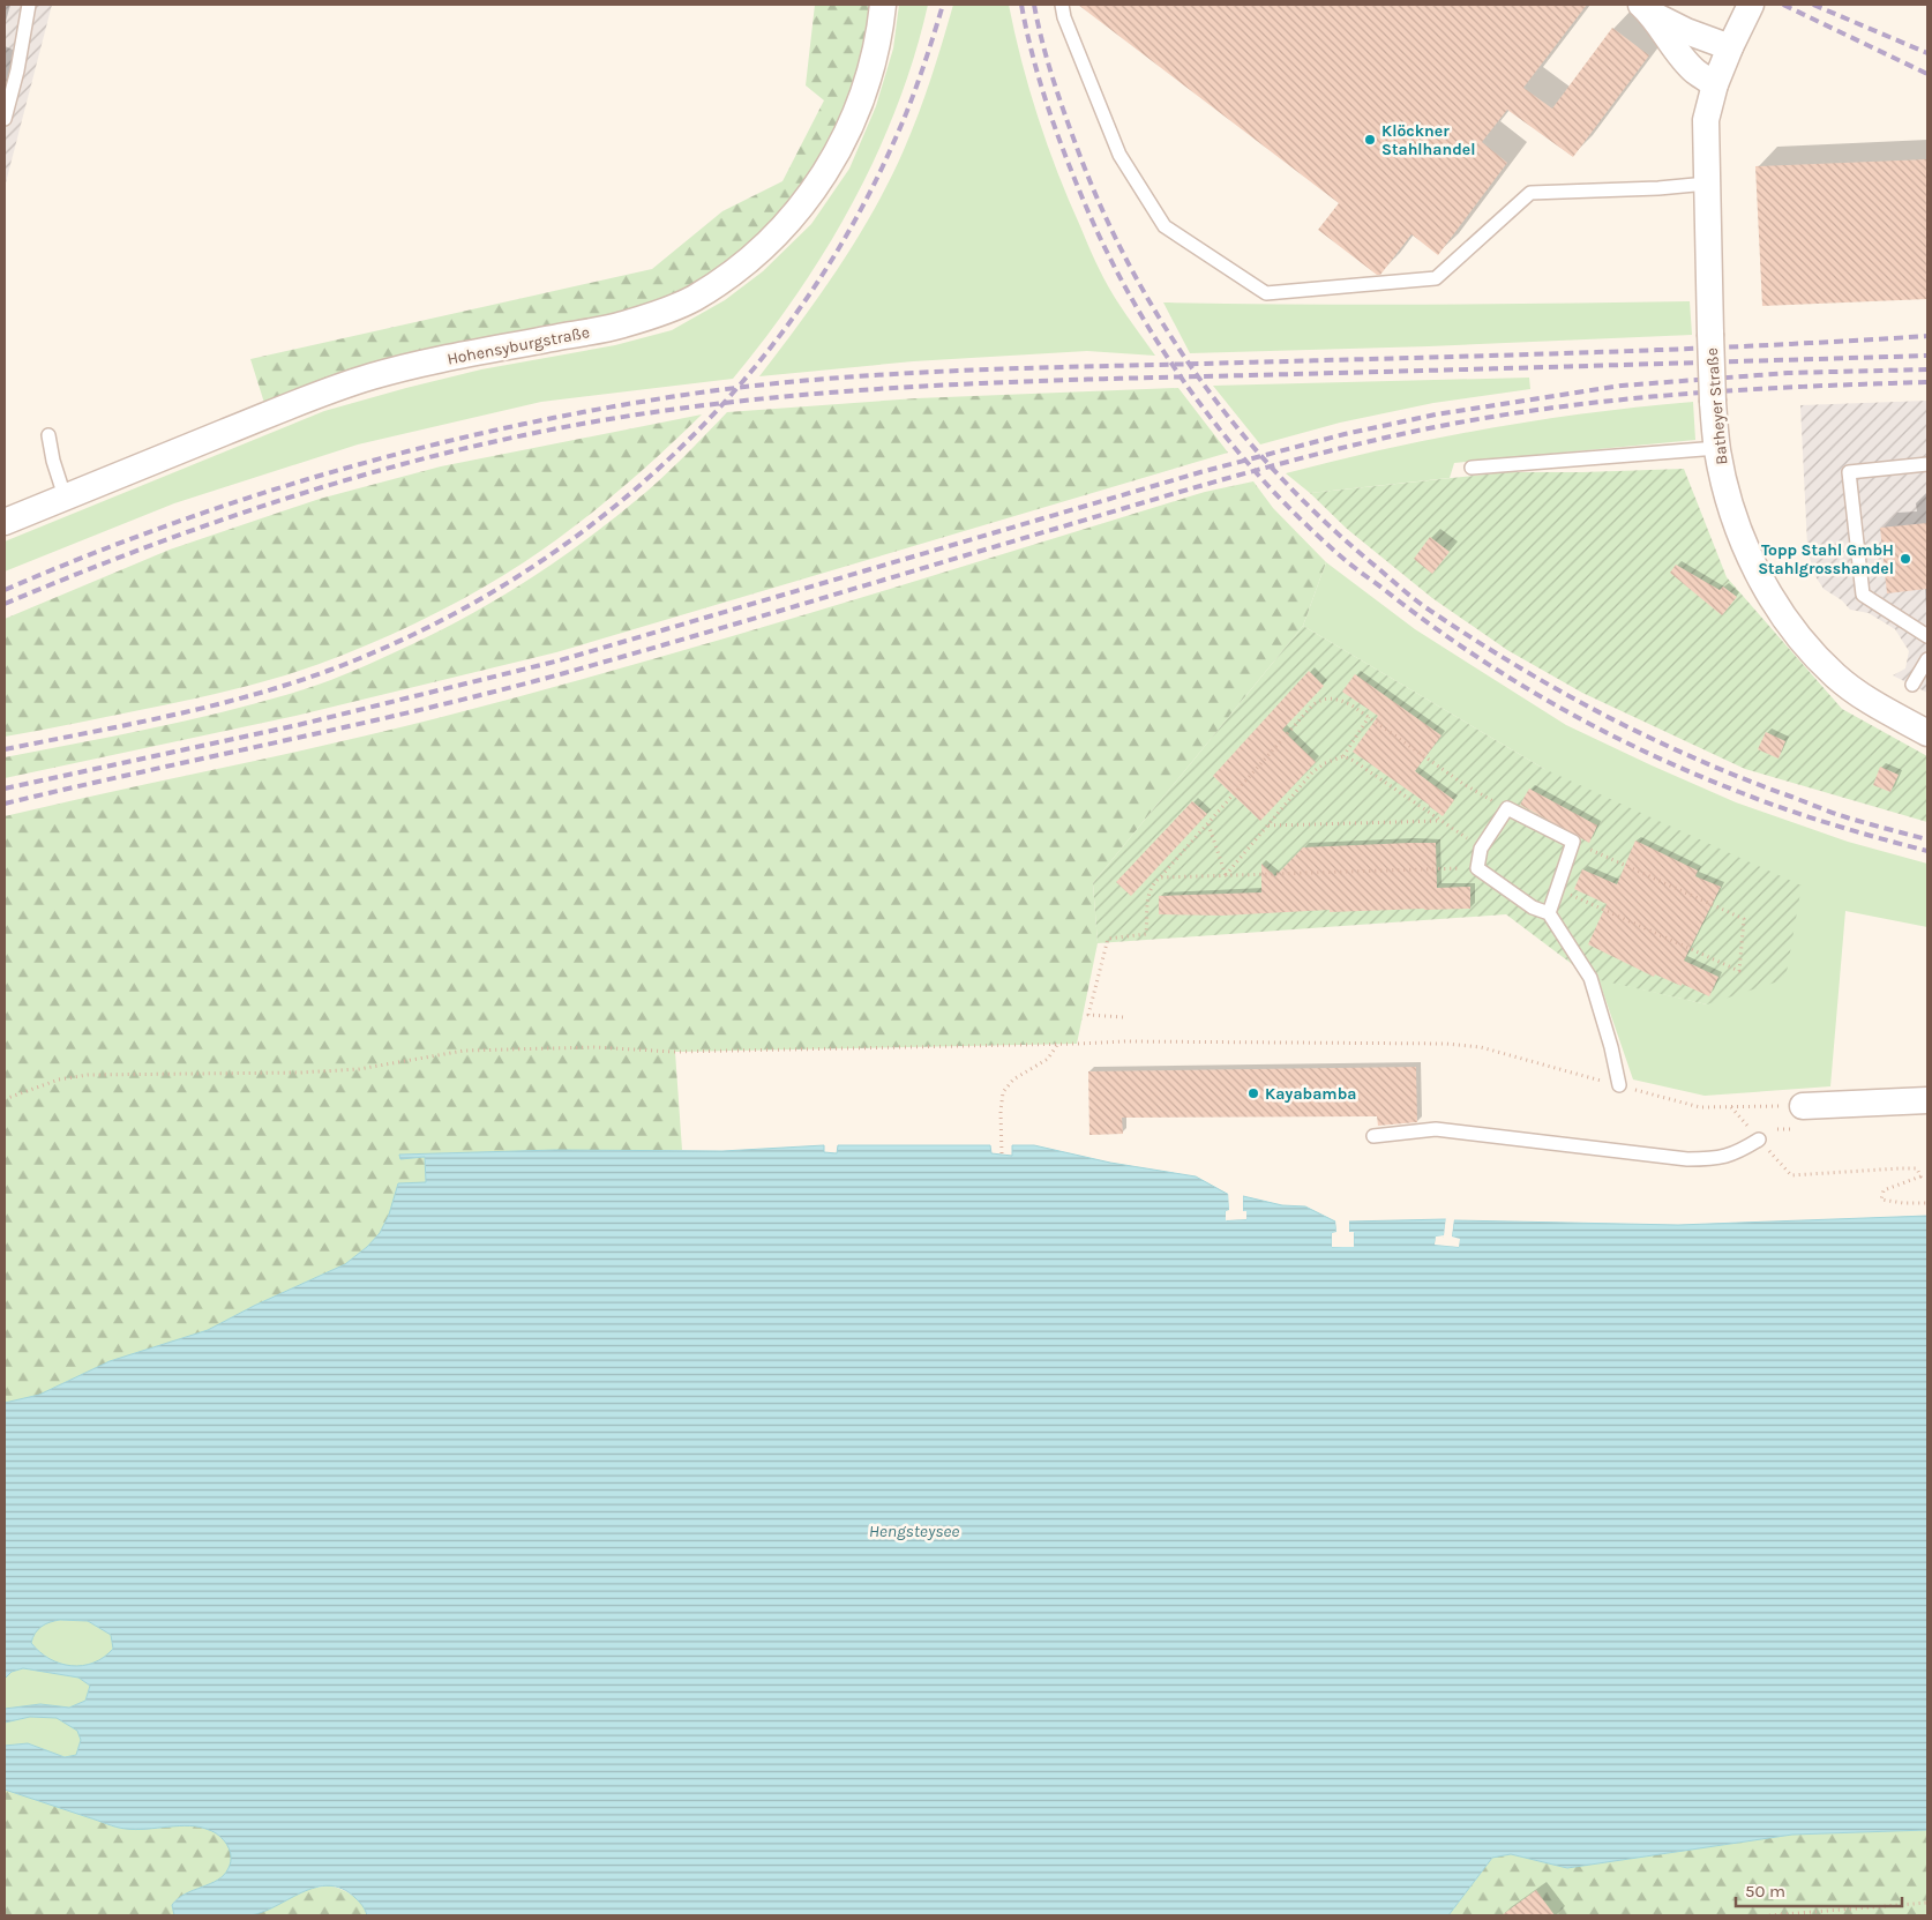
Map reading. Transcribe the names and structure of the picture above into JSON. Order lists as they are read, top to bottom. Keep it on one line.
{"streets":{"street":["Hohensyburgstraße","Batheyer Straße"]},"water":["Hengsteysee"],"places":["Klöckner Stahlhandel","Topp Stahl GmbH Stahlgrosshandel","Kayabamba"],"scale_bar":"50 m"}
